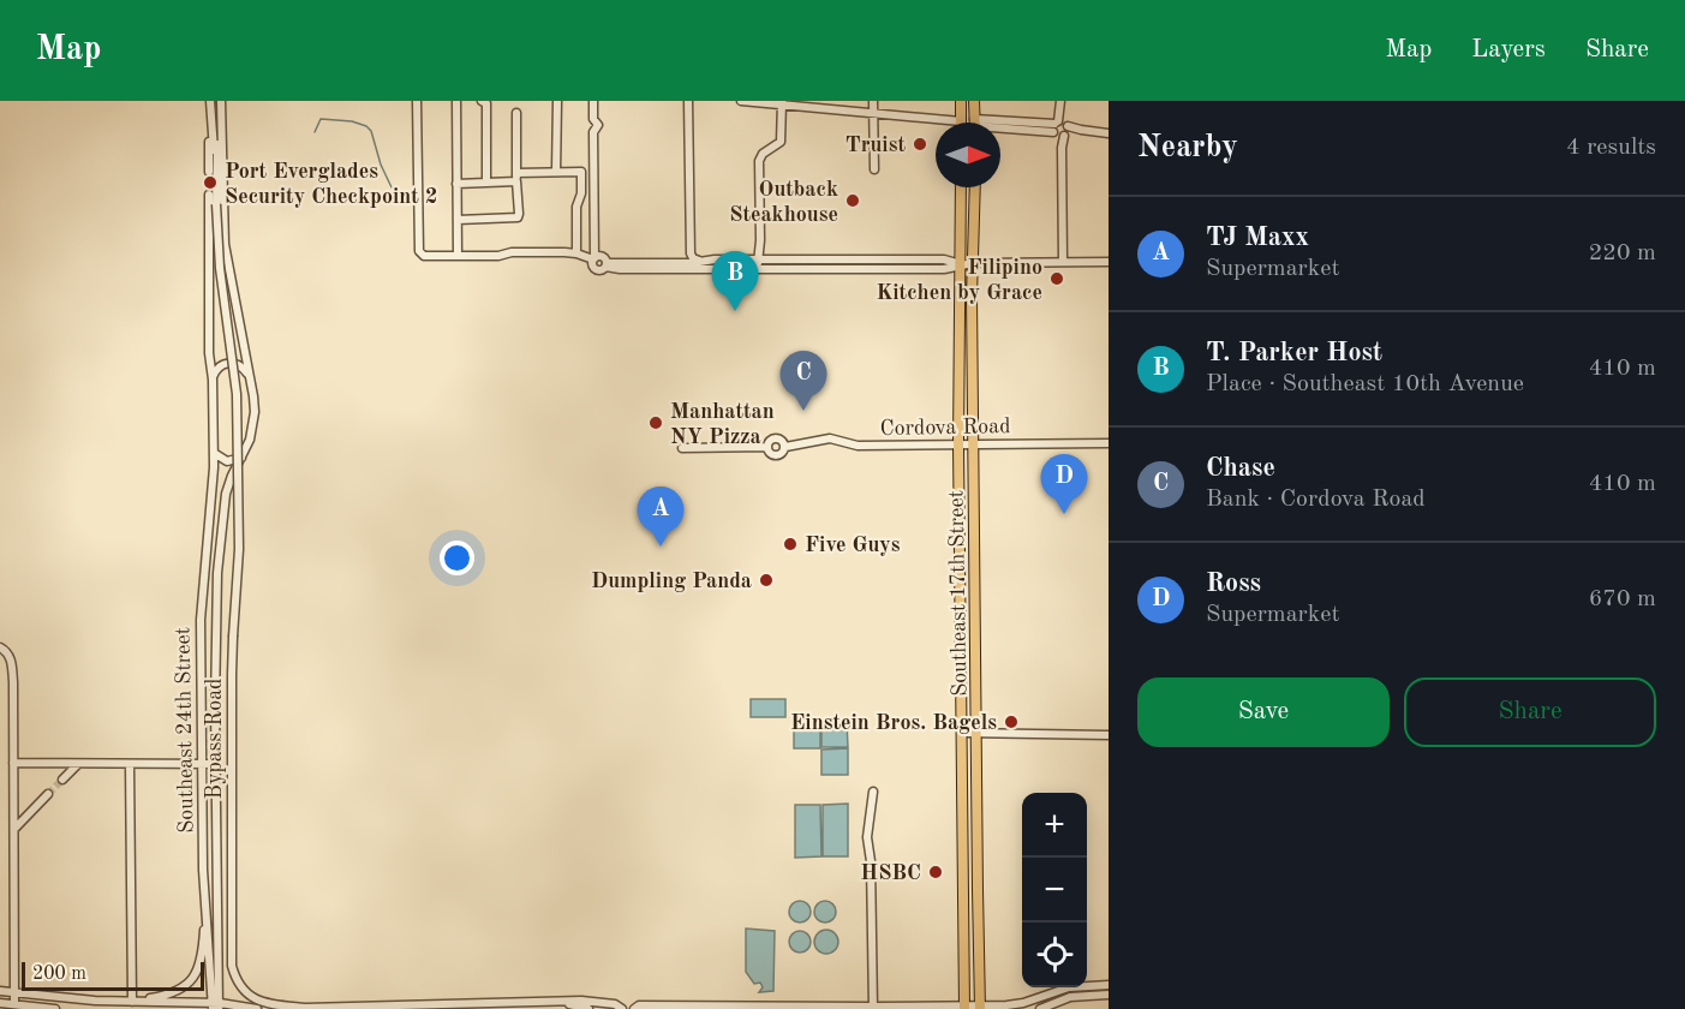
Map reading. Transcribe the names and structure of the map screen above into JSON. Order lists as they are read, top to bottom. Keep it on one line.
{"streets":{"main road":["Southeast 17th Street"],"street":["Cordova Road","Southeast 24th Street","Bypass Road"]},"crossings":[["Cordova Road","Southeast 17th Street"],["Southeast 24th Street","Bypass Road"]],"places":["Truist","Port Everglades Security Checkpoint 2","Outback Steakhouse","Filipino Kitchen by Grace","Manhattan NY Pizza","Five Guys","Dumpling Panda","Einstein Bros. Bagels","HSBC"],"scale_bar":"200 m","north":"right","page":{"header":"Map","nav":["Map","Layers","Share"],"heading":["Nearby","4 results"],"list":[{"mark":"A","name":"TJ Maxx","note":"Supermarket","value":"220 m"},{"mark":"B","name":"T. Parker Host","note":"Place · Southeast 10th Avenue","value":"410 m"},{"mark":"C","name":"Chase","note":"Bank · Cordova Road","value":"410 m"},{"mark":"D","name":"Ross","note":"Supermarket","value":"670 m"}],"pins":["B","C","D","A"],"buttons":["Save","Share"],"map_buttons":["+","−"],"scale":"200 m"}}
